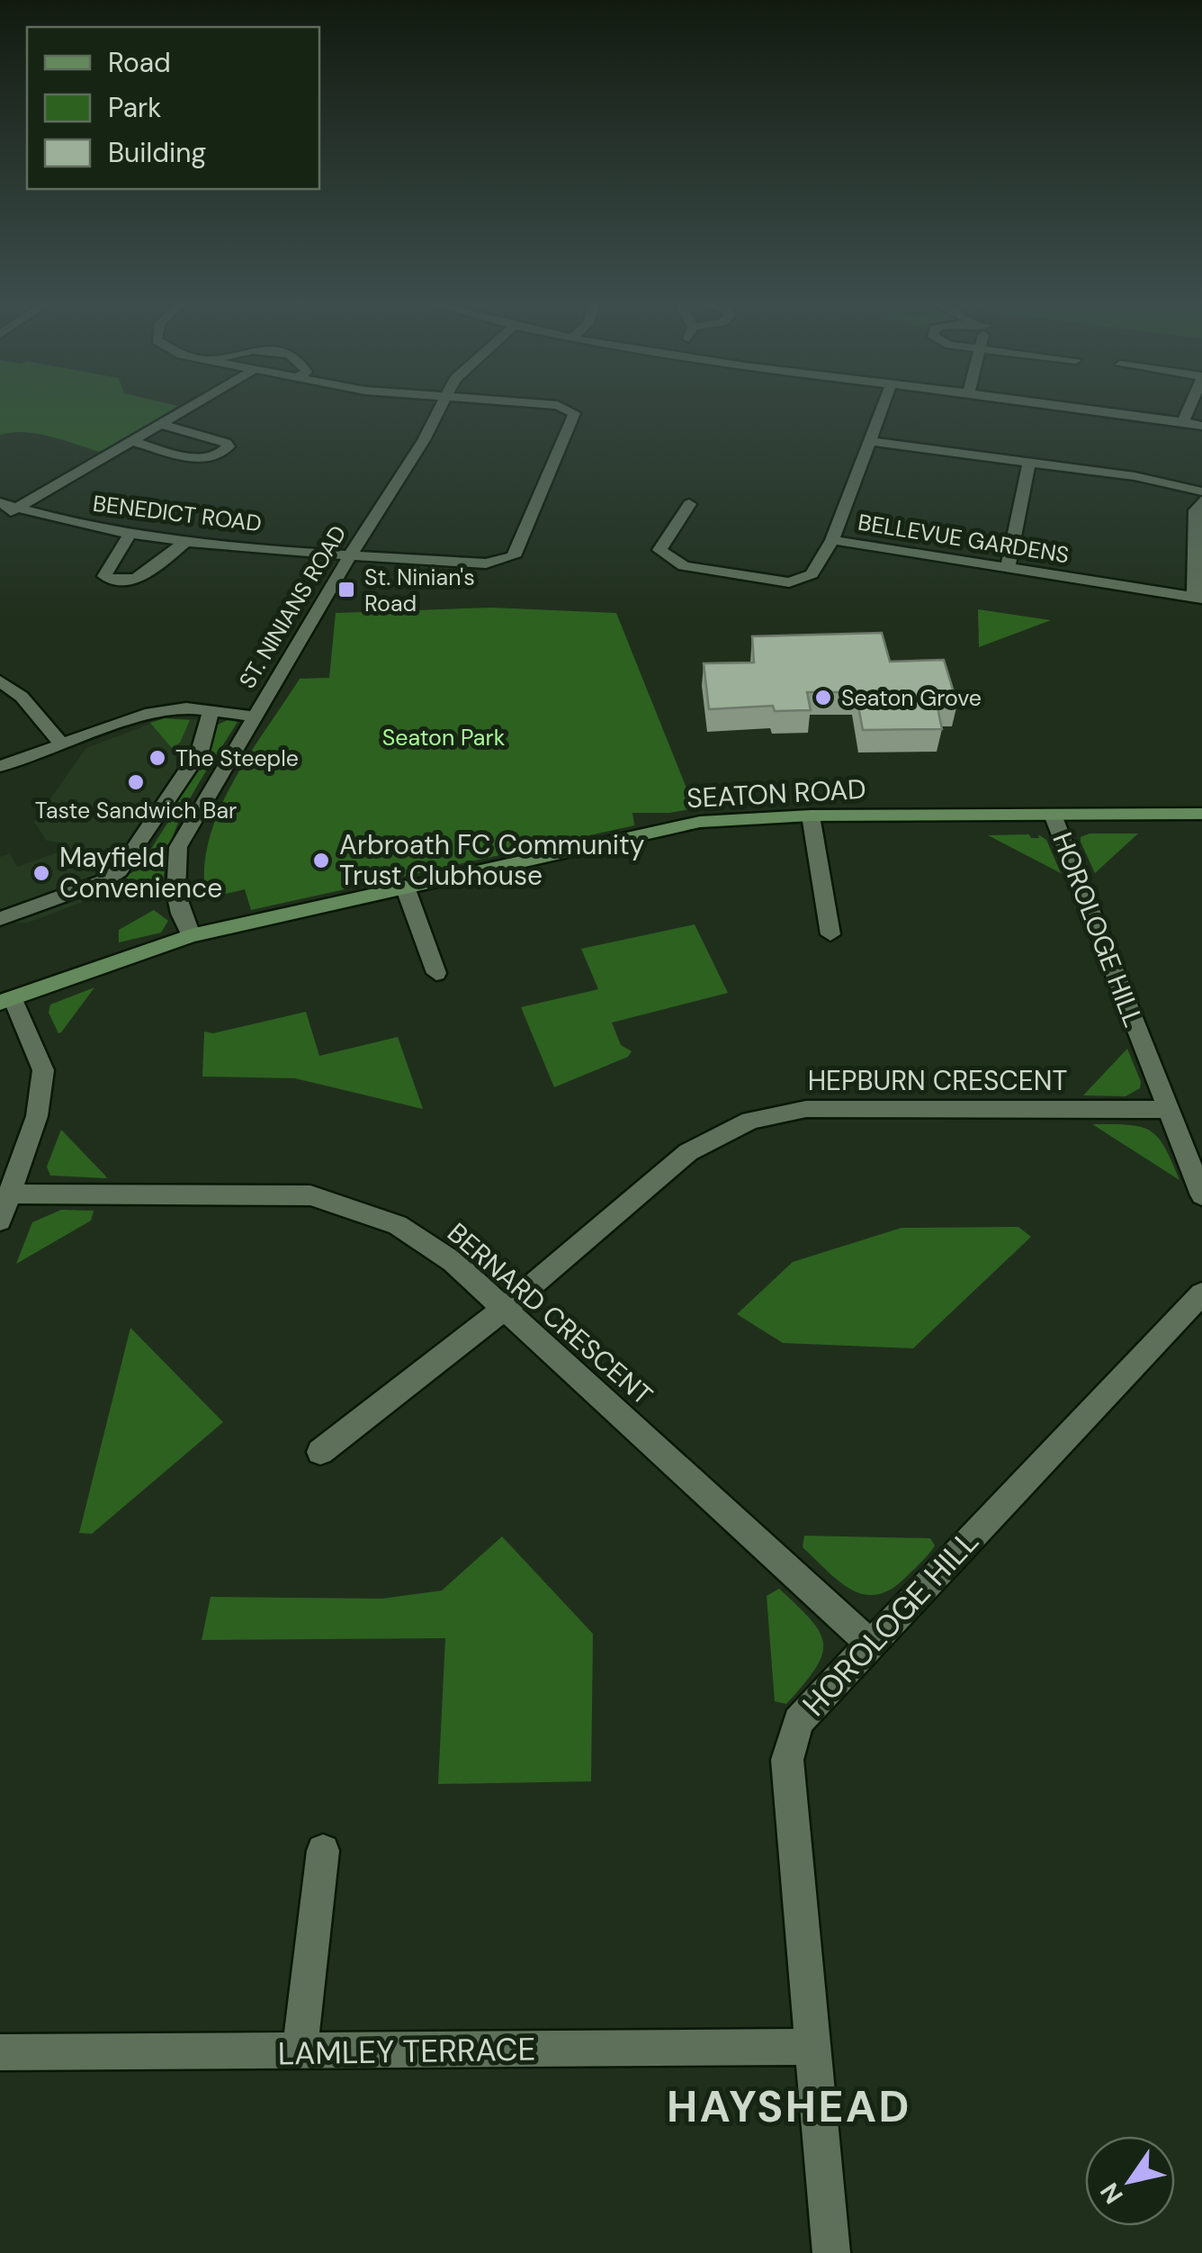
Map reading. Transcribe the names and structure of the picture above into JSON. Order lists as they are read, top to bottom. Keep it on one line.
{"streets":{"street":["BENEDICT ROAD","BELLEVUE GARDENS","ST. NINIANS ROAD","SEATON ROAD","HOROLOGE HILL","HEPBURN CRESCENT","BERNARD CRESCENT","LAMLEY TERRACE"]},"crossings":[["BENEDICT ROAD","ST. NINIANS ROAD"],["ST. NINIANS ROAD","SEATON ROAD"],["SEATON ROAD","HOROLOGE HILL"],["HOROLOGE HILL","HEPBURN CRESCENT"],["HOROLOGE HILL","BERNARD CRESCENT"],["HOROLOGE HILL","LAMLEY TERRACE"],["HEPBURN CRESCENT","BERNARD CRESCENT"]],"districts":["HAYSHEAD"],"parks":["Seaton Park"],"places":{"transit":["St. Ninian's Road"],"other":["Seaton Grove","The Steeple","Taste Sandwich Bar","Arbroath FC Community Trust Clubhouse","Mayfield Convenience"]},"legend":["Road","Park","Building"],"north":"bottom left"}
